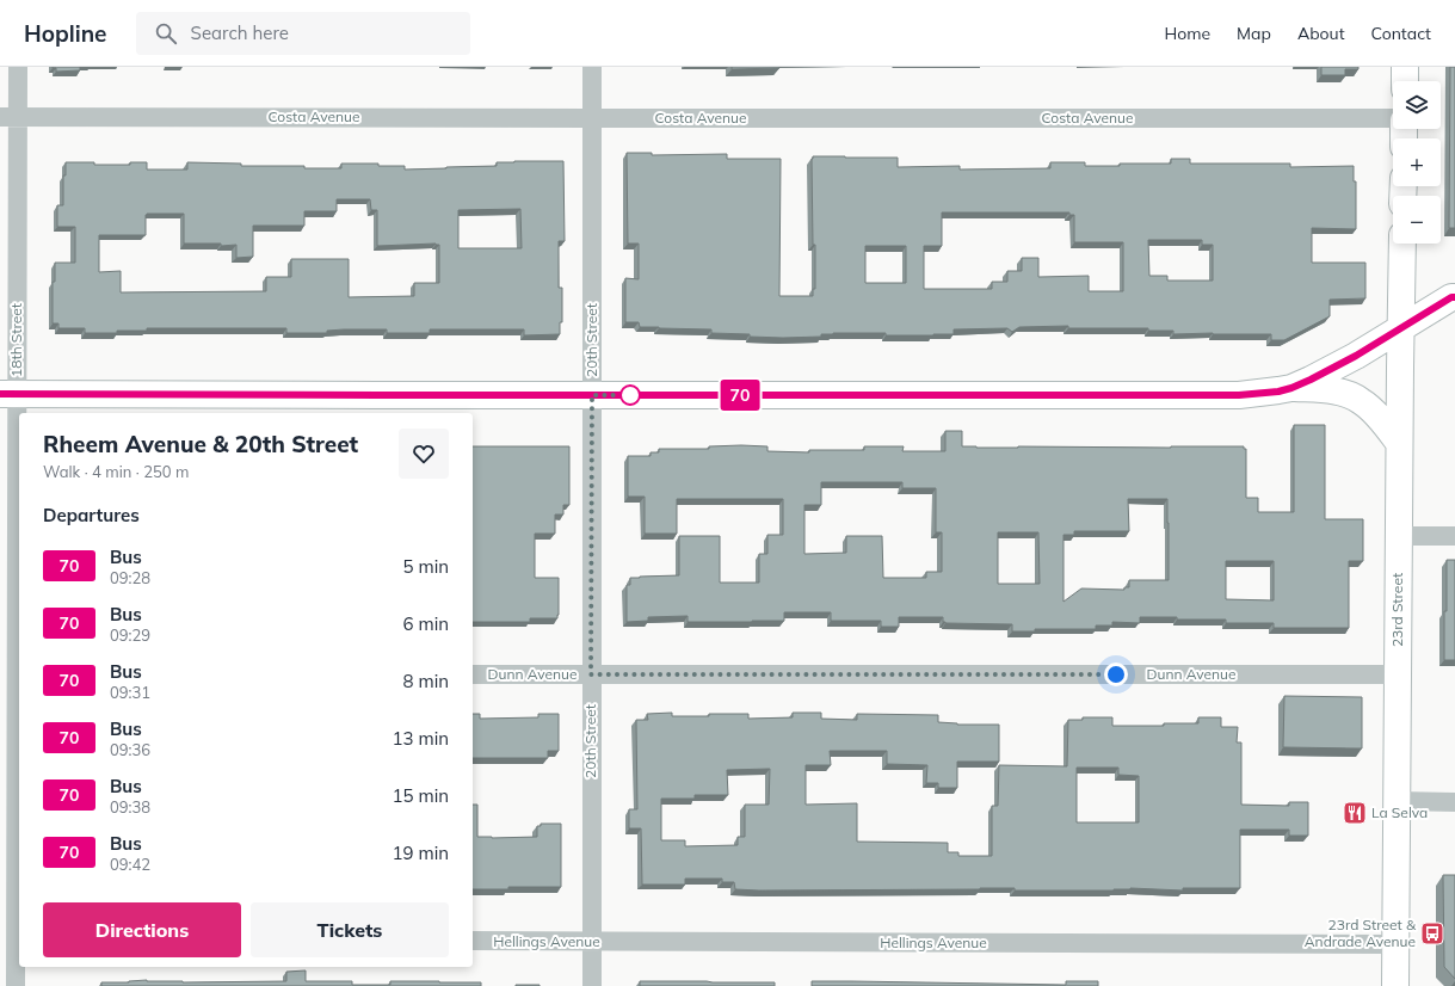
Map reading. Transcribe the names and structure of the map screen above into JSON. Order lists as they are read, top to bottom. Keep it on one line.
{"streets":{"street":["Costa Avenue","18th Street","20th Street","23rd Street","Dunn Avenue","Hellings Avenue"]},"crossings":[["Costa Avenue","18th Street"],["Costa Avenue","20th Street"],["20th Street","Dunn Avenue"],["20th Street","Hellings Avenue"],["23rd Street","Dunn Avenue"],["23rd Street","Hellings Avenue"]],"places":{"restaurant":["La Selva"],"bus stop":["23rd Street & Andrade Avenue"]},"lines":["bus line 70"],"page":{"header":"Hopline","search":"Search here","nav":["Home","Map","About","Contact"],"on_map":"70","map_buttons":["+","−"],"heading":[["Rheem Avenue & 20th Street","Walk · 4 min · 250 m"],"Departures"],"list":[{"mark":"70","name":"Bus","note":"09:28","value":"5 min"},{"mark":"70","name":"Bus","note":"09:29","value":"6 min"},{"mark":"70","name":"Bus","note":"09:31","value":"8 min"},{"mark":"70","name":"Bus","note":"09:36","value":"13 min"},{"mark":"70","name":"Bus","note":"09:38","value":"15 min"},{"mark":"70","name":"Bus","note":"09:42","value":"19 min"}],"buttons":["Directions","Tickets"]}}
